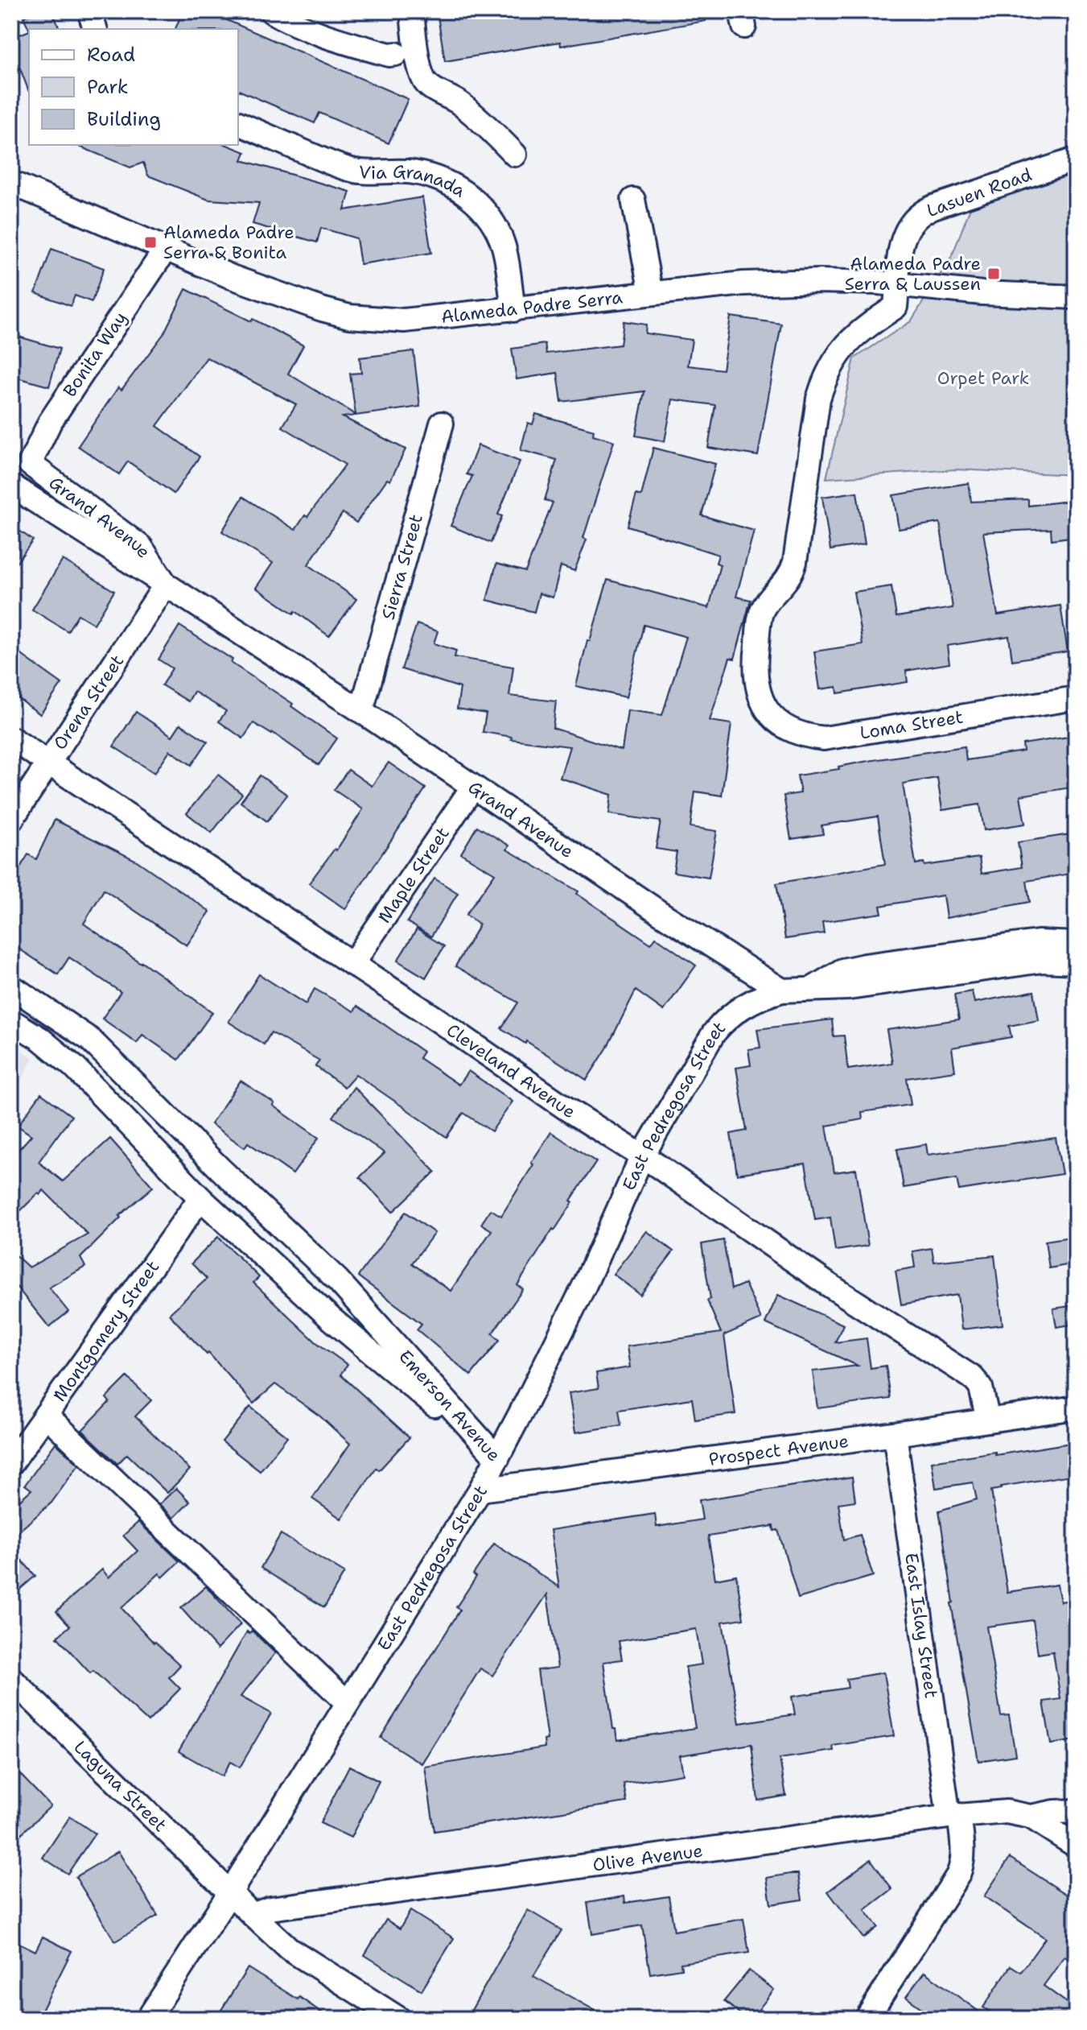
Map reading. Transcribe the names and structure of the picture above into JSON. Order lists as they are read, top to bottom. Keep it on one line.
{"streets":{"street":["Via Granada","Lasuen Road","Alameda Padre Serra","Bonita Way","Grand Avenue","Sierra Street","Orena Street","Loma Street","Maple Street","Cleveland Avenue","East Pedregosa Street","Montgomery Street","Emerson Avenue","Prospect Avenue","East Islay Street","Laguna Street","Olive Avenue"]},"crossings":[["Via Granada","Alameda Padre Serra"],["Lasuen Road","Alameda Padre Serra"],["Lasuen Road","Loma Street"],["Alameda Padre Serra","Bonita Way"],["Alameda Padre Serra","Loma Street"],["Bonita Way","Grand Avenue"],["Grand Avenue","Sierra Street"],["Grand Avenue","Orena Street"],["Grand Avenue","Maple Street"],["Grand Avenue","East Pedregosa Street"],["Orena Street","Cleveland Avenue"],["Maple Street","Cleveland Avenue"],["Cleveland Avenue","East Pedregosa Street"],["Cleveland Avenue","Prospect Avenue"],["East Pedregosa Street","Emerson Avenue"],["East Pedregosa Street","Prospect Avenue"],["East Pedregosa Street","Laguna Street"],["Montgomery Street","Emerson Avenue"],["Prospect Avenue","East Islay Street"],["East Islay Street","Olive Avenue"]],"parks":["Orpet Park"],"places":{"transit":["Alameda Padre Serra & Bonita","Alameda Padre Serra & Laussen"]},"legend":["Road","Park","Building"]}
